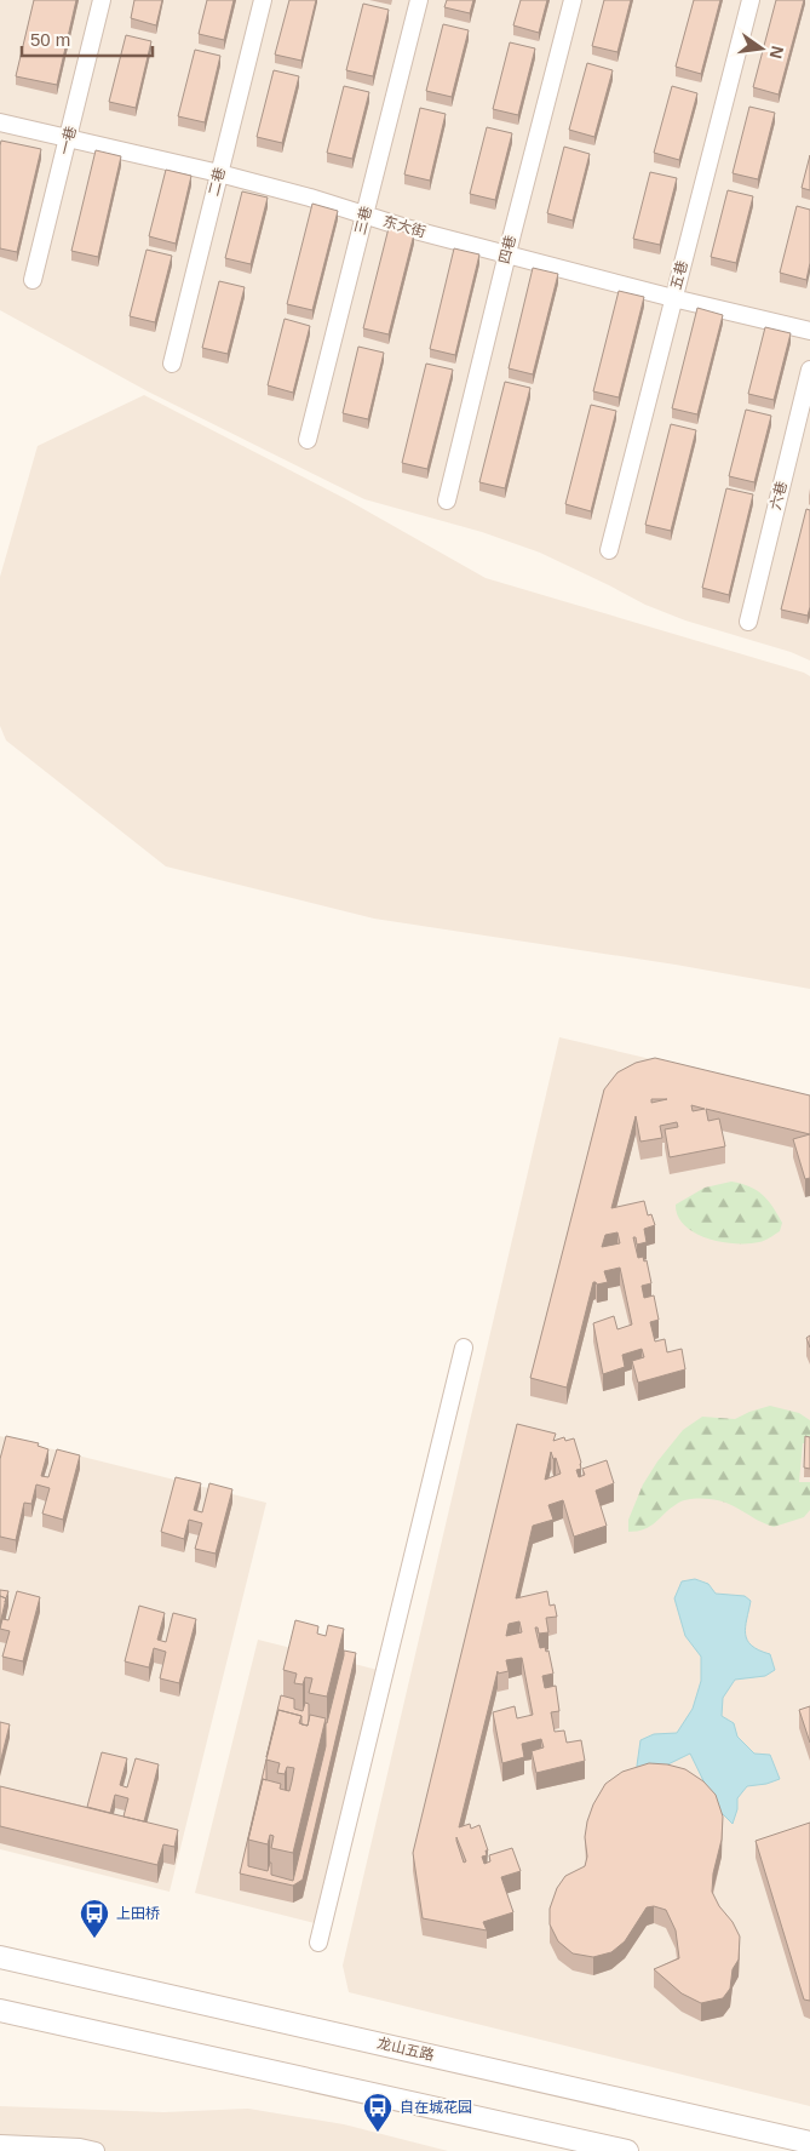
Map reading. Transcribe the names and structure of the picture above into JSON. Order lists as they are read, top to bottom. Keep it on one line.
{"streets":{"street":["一巷","二巷","三巷","东大街","四巷","五巷","六巷","龙山五路"]},"crossings":[["一巷","东大街"],["二巷","东大街"],["三巷","东大街"],["东大街","四巷"],["东大街","五巷"]],"places":{"bus stop":["上田桥","自在城花园"]},"scale_bar":"50 m","north":"right"}
